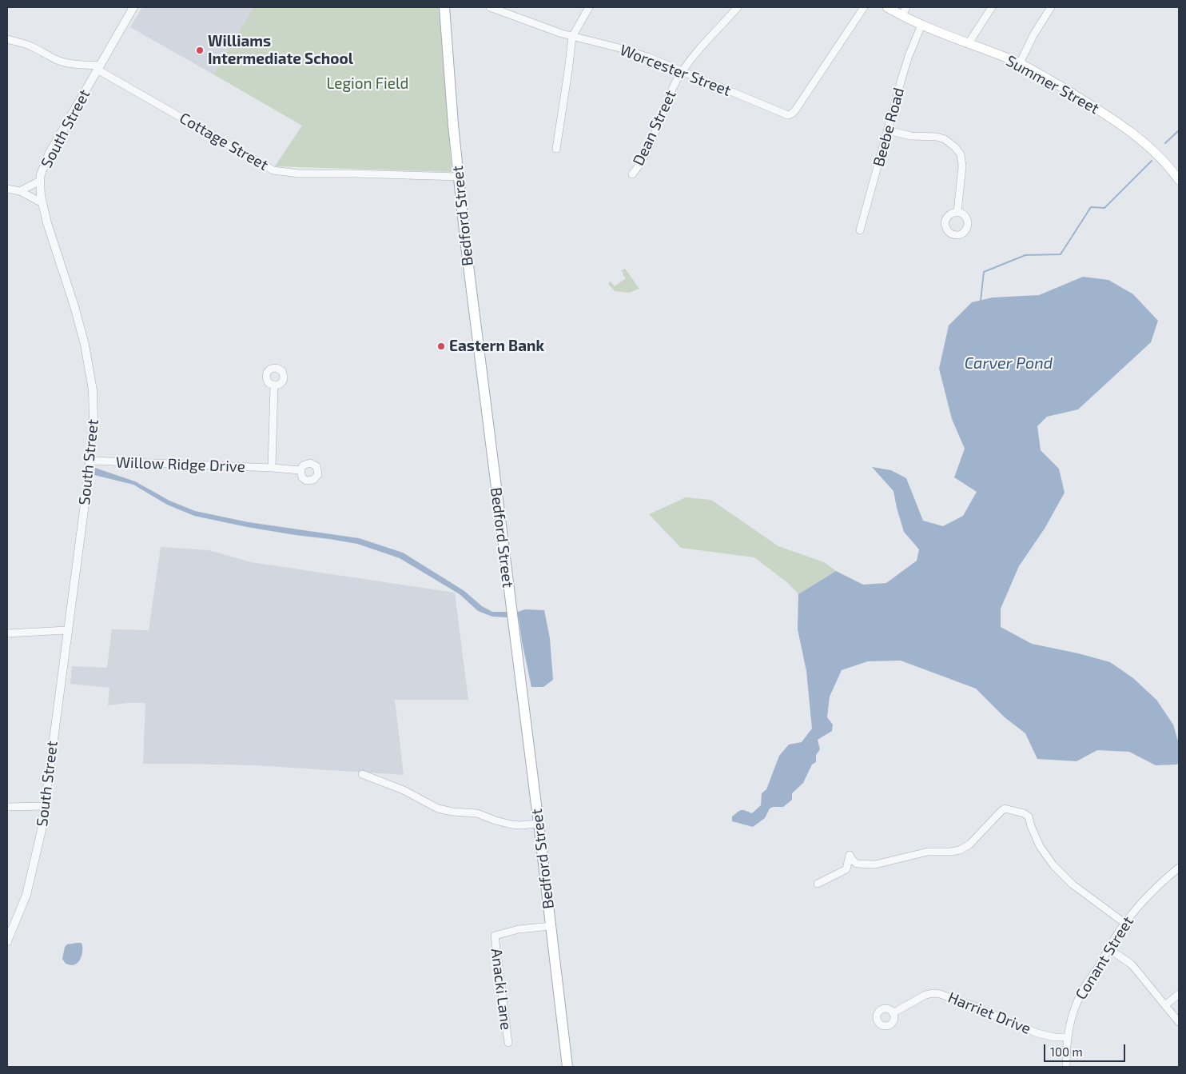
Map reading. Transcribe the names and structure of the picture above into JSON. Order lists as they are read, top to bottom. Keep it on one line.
{"streets":{"main road":["Summer Street","Bedford Street"],"street":["Worcester Street","Beebe Road","Dean Street","South Street","Cottage Street","Willow Ridge Drive","Conant Street","Anacki Lane","Harriet Drive"]},"crossings":[["Worcester Street","Dean Street"],["Summer Street","Beebe Road"],["South Street","Cottage Street"],["South Street","Willow Ridge Drive"],["Cottage Street","Bedford Street"],["Bedford Street","Anacki Lane"],["Conant Street","Harriet Drive"]],"water":["Carver Pond"],"parks":["Legion Field"],"places":["Williams Intermediate School","Eastern Bank"],"scale_bar":"100 m"}
